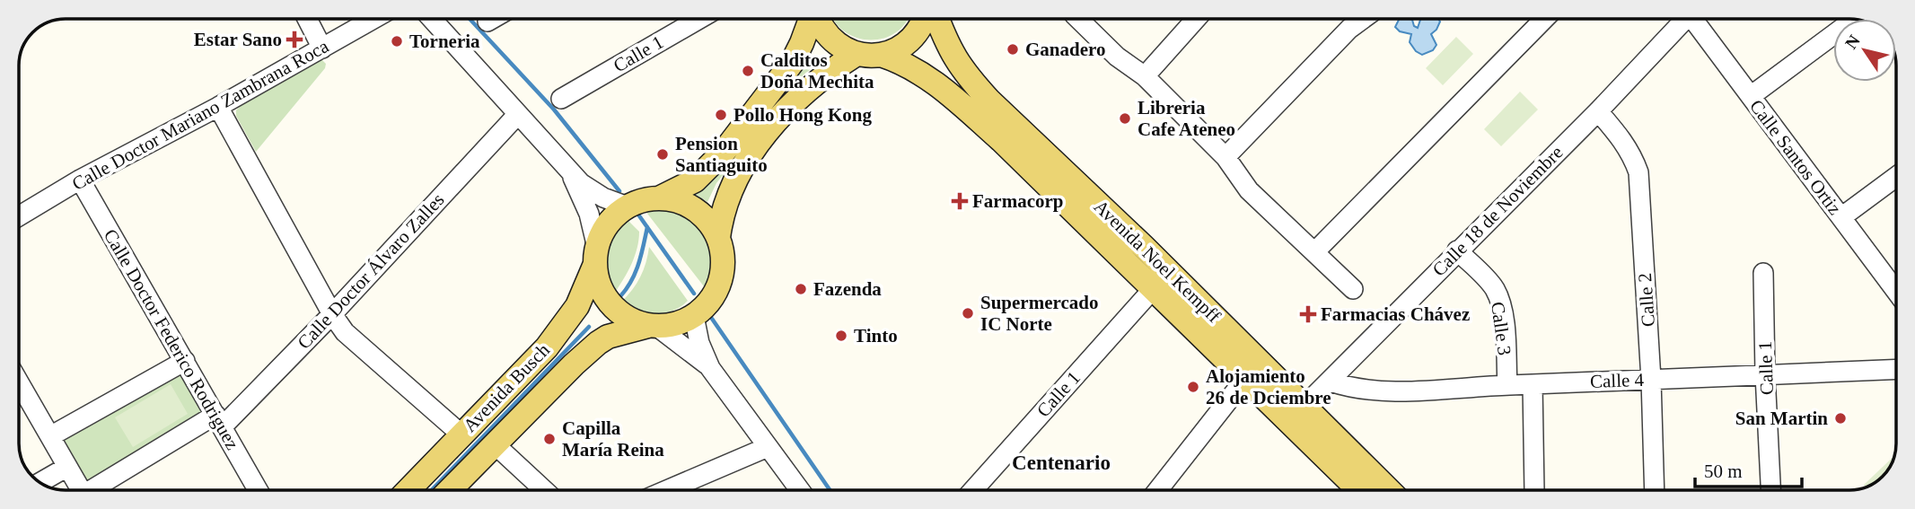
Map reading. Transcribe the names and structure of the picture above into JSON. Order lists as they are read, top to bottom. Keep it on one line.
{"streets":{"main road":["Avenida Noel Kempff","Avenida Busch"],"street":["Calle 1","Calle Doctor Mariano Zambrana Roca","Calle Santos Ortiz","Calle 18 de Noviembre","Calle Doctor Álvaro Zalles","Calle 2","Calle 3","Calle Doctor Federico Rodriguez","Calle 4"]},"crossings":[["Calle 1","Avenida Noel Kempff"],["Calle 1","Calle 4"],["Calle Doctor Mariano Zambrana Roca","Calle Doctor Federico Rodriguez"],["Calle 18 de Noviembre","Avenida Noel Kempff"],["Calle 18 de Noviembre","Calle 2"],["Calle 18 de Noviembre","Calle 3"],["Calle 18 de Noviembre","Calle 4"],["Calle Doctor Álvaro Zalles","Calle Doctor Federico Rodriguez"],["Calle 2","Calle 4"],["Calle 3","Calle 4"]],"districts":["Centenario"],"places":{"health":["Estar Sano","Farmacorp","Farmacias Chávez"],"other":["Torneria","Ganadero","Calditos Doña Mechita","Pollo Hong Kong","Libreria Cafe Ateneo","Pension Santiaguito","Fazenda","Supermercado IC Norte","Tinto","Alojamiento 26 de Dciembre","San Martin","Capilla María Reina"]},"scale_bar":"50 m","north":"top left"}
